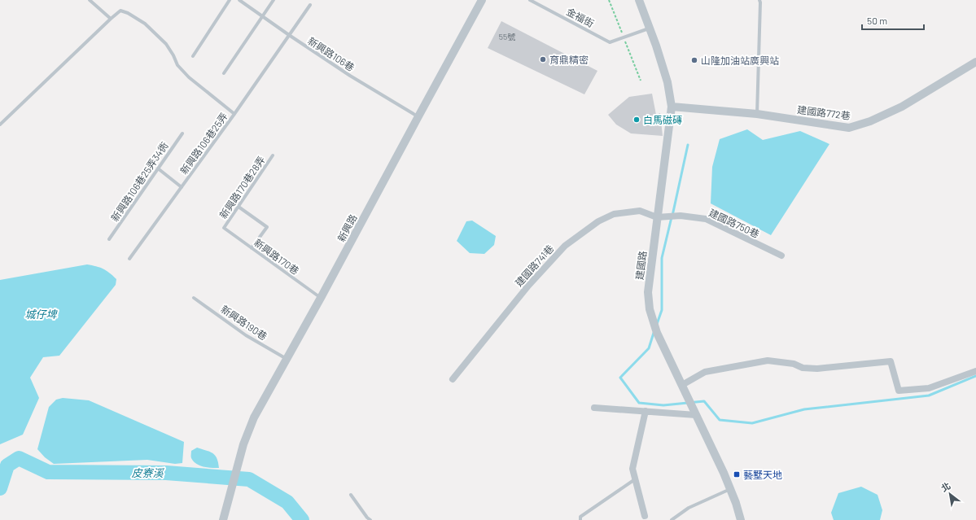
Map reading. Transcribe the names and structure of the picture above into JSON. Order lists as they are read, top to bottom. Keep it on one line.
{"streets":{"street":["建國路772巷","建國路750巷","新興路","建國路741巷","建國路"],"lane":["金福街","新興路106巷","新興路106巷25弄","新興路106巷25弄34衖","新興路170巷28弄","新興路170巷","新興路190巷"]},"crossings":[["金福街","建國路"],["新興路106巷","新興路106巷25弄"],["新興路106巷","新興路"],["建國路772巷","建國路"],["新興路170巷28弄","新興路170巷"],["建國路750巷","建國路741巷"],["建國路750巷","建國路"],["新興路","新興路170巷"],["新興路","新興路190巷"],["建國路741巷","建國路"]],"water":["城仔埤","皮寮溪"],"places":{"other":["育鼎精密","山隆加油站廣興站","白馬磁磚"],"transit":["藝墅天地"]},"house_numbers":["55號"],"scale_bar":"50 m","north":"top left"}
